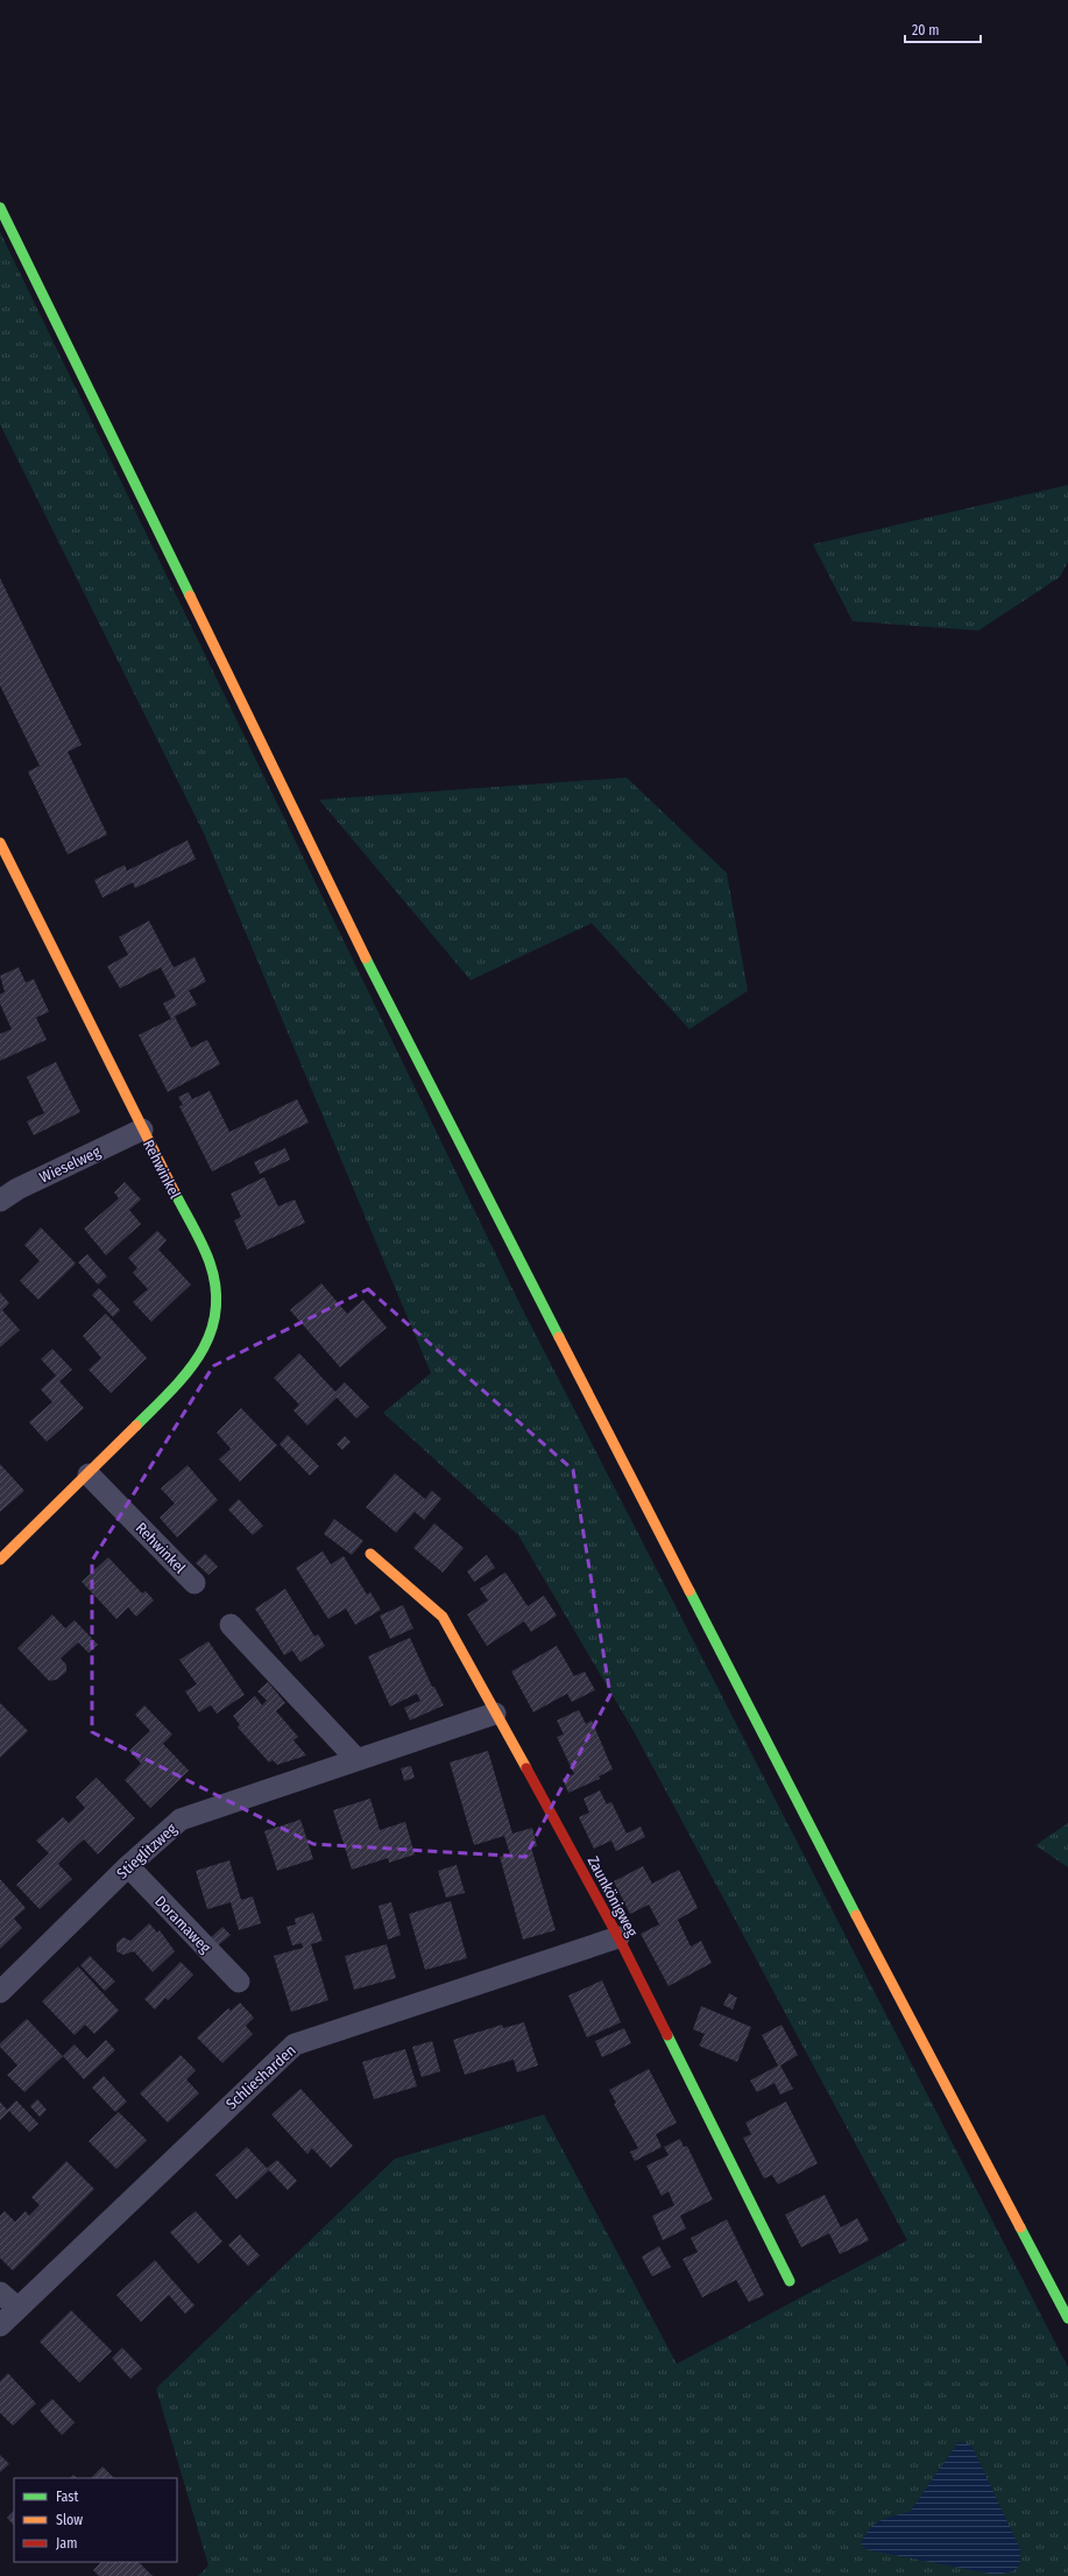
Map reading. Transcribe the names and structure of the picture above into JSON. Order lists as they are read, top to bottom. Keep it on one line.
{"streets":{"main road":["Rehwinkel","Zaunkönigweg"],"street":["Wieselweg","Stieglitzweg","Doramaweg","Schliesharden"]},"crossings":[["Wieselweg","Rehwinkel"],["Stieglitzweg","Zaunkönigweg"],["Stieglitzweg","Doramaweg"],["Zaunkönigweg","Schliesharden"]],"legend":["Fast","Slow","Jam"],"scale_bar":"20 m"}
